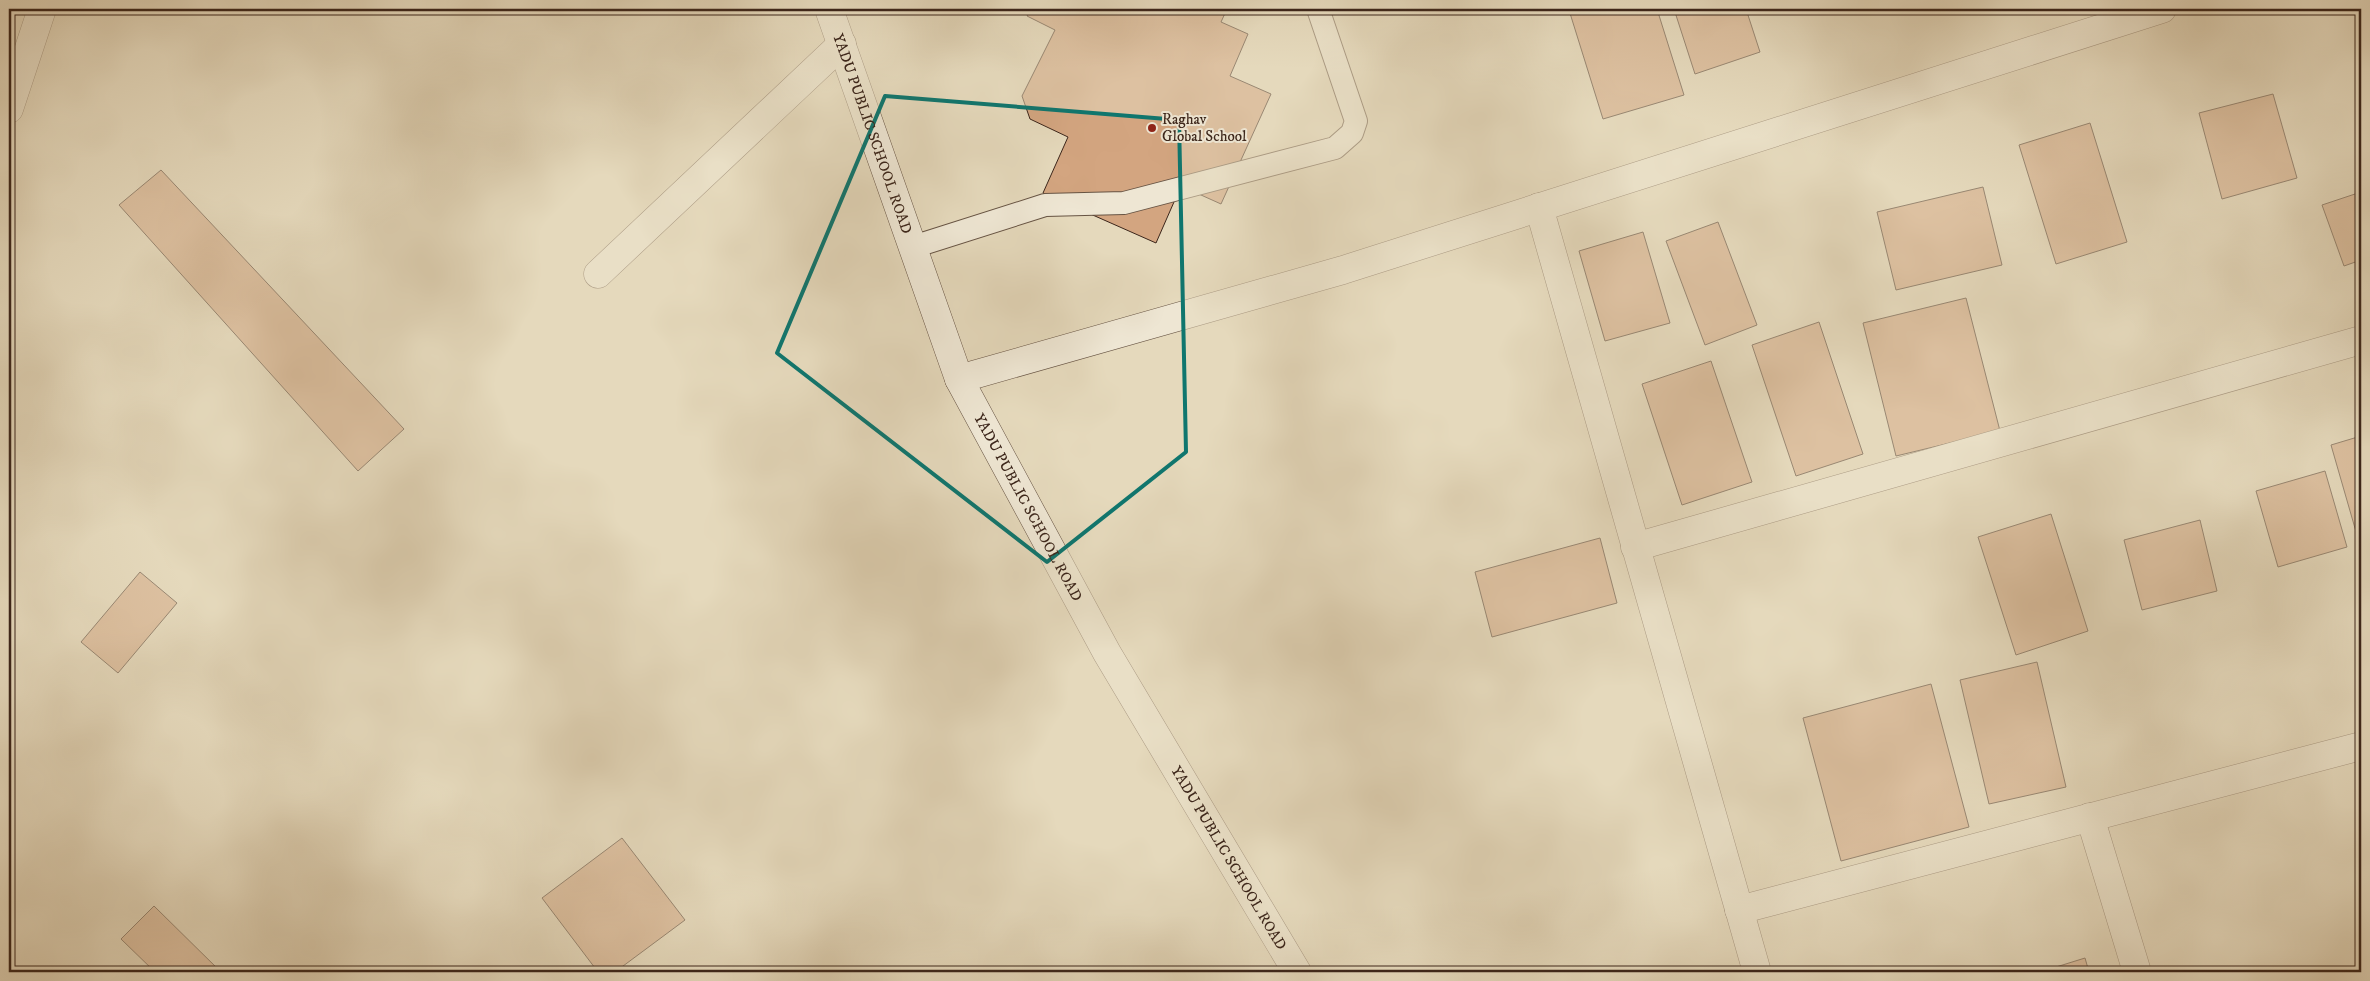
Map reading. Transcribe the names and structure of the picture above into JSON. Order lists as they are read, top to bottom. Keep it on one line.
{"streets":{"street":["YADU PUBLIC SCHOOL ROAD"]},"places":["Raghav Global School"]}
